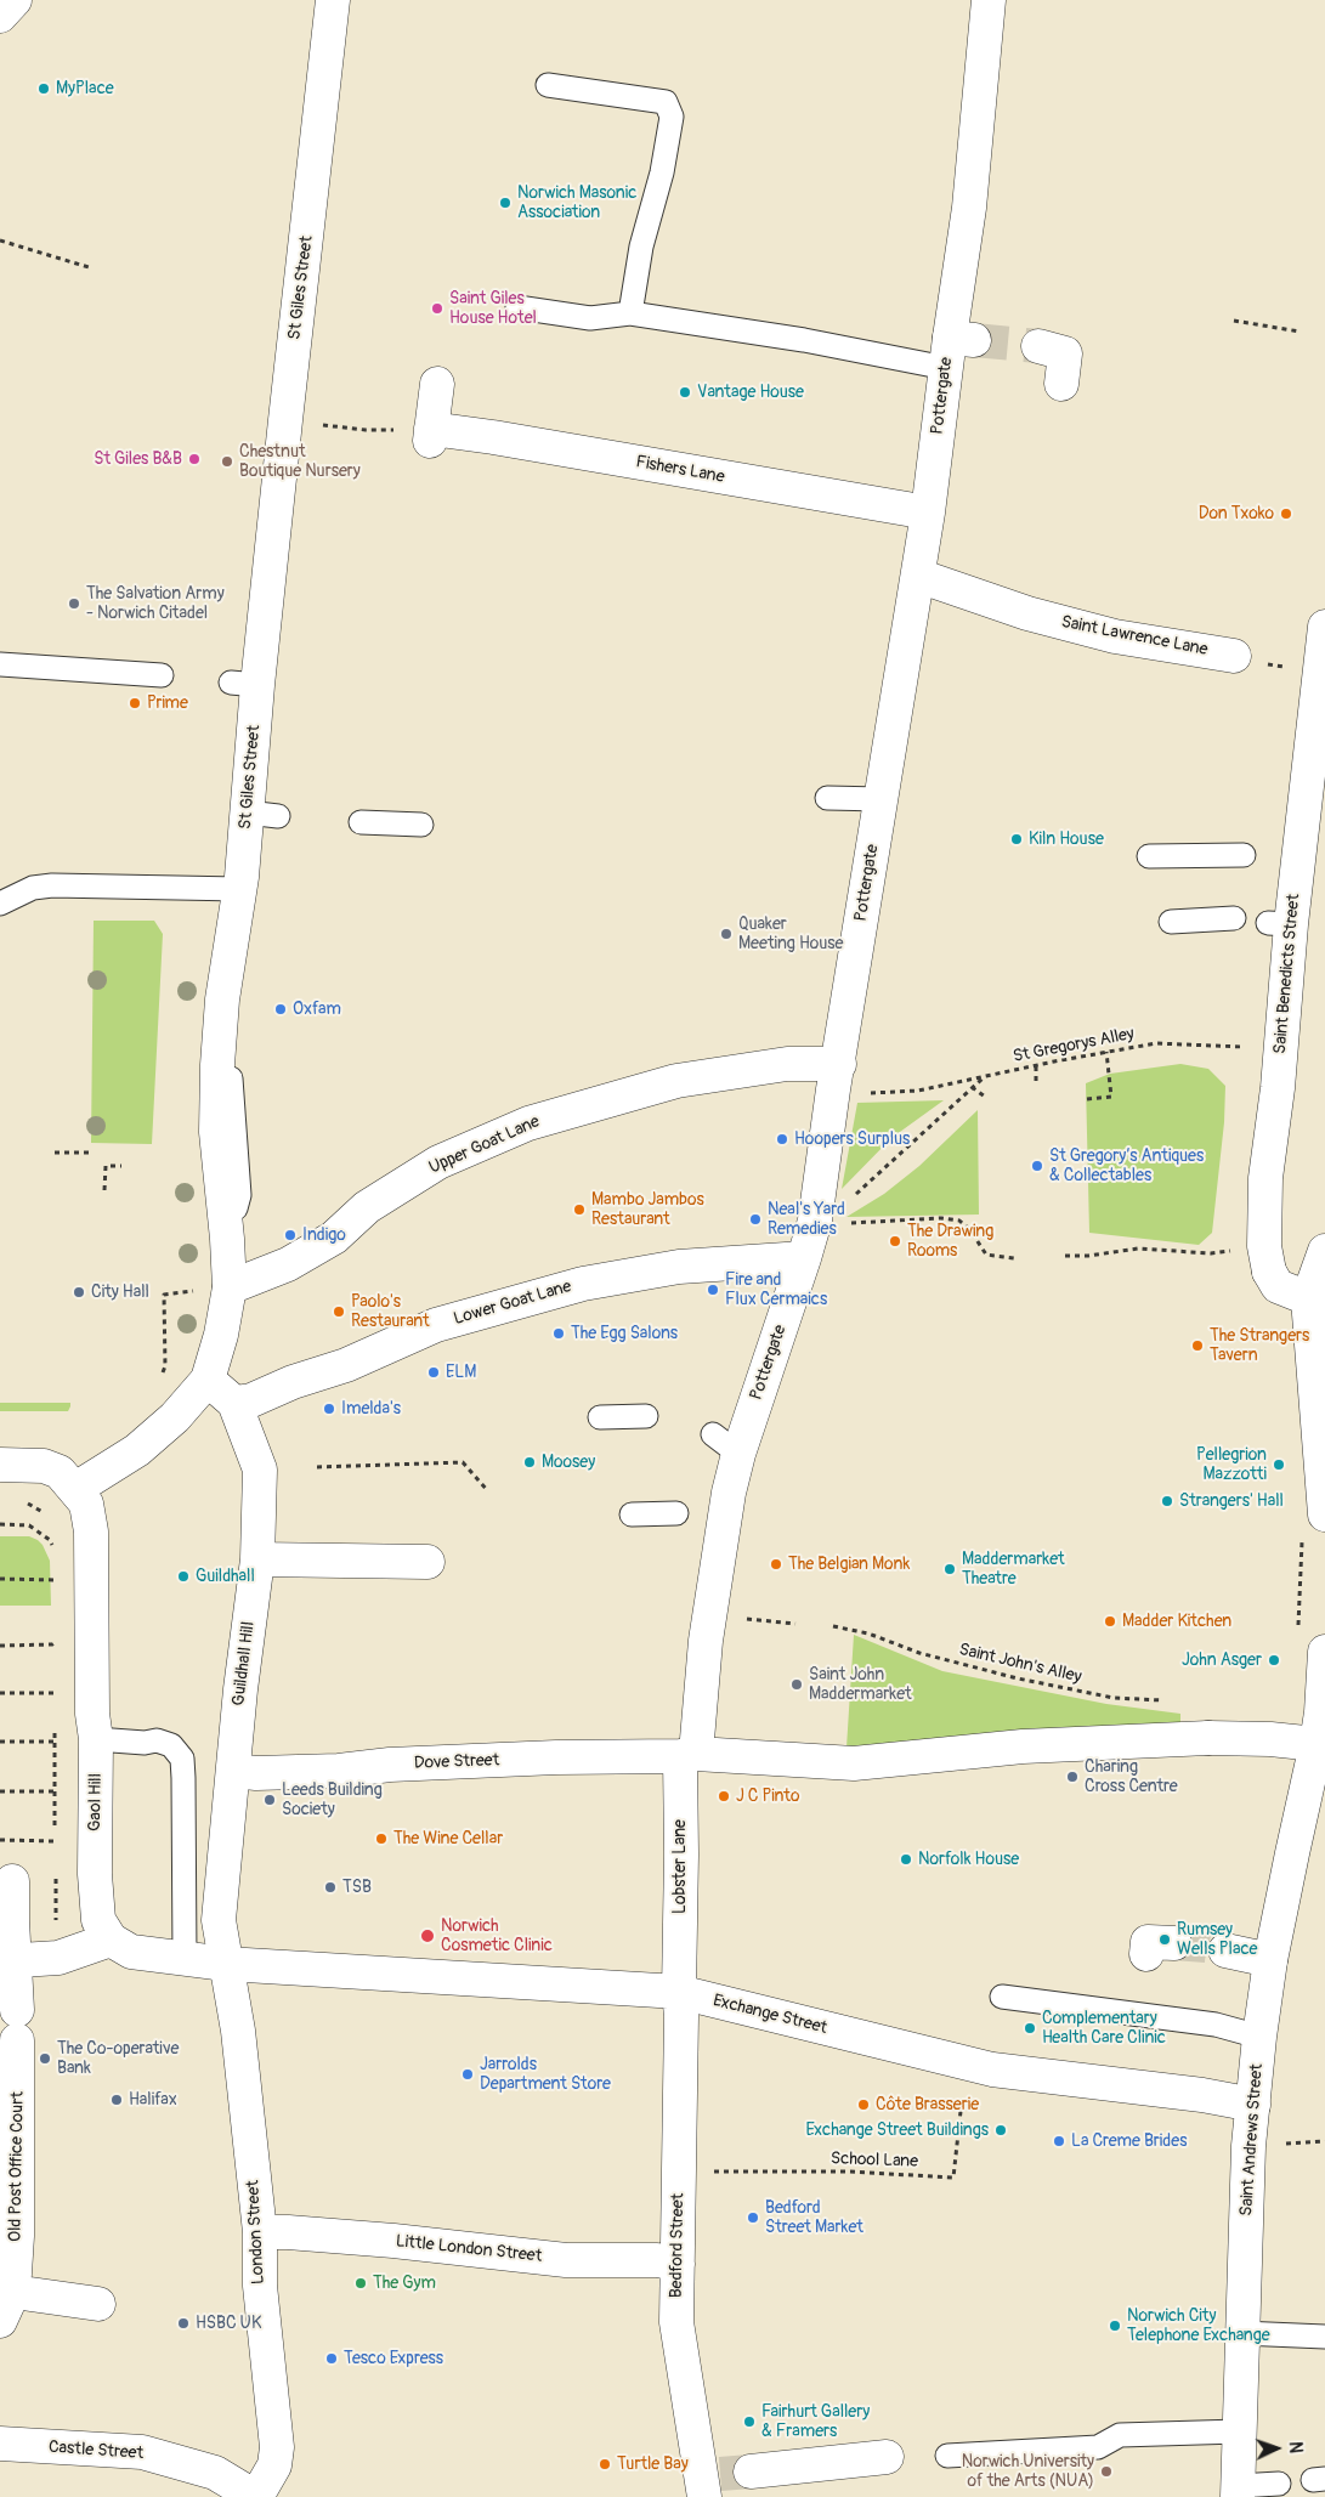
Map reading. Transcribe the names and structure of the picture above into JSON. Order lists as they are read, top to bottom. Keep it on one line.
{"streets":{"street":["St Giles Street","Pottergate","Fishers Lane","Saint Lawrence Lane","Saint Benedicts Street","Upper Goat Lane","Lower Goat Lane","Guildhall Hill","Dove Street","Gaol Hill","Lobster Lane","Exchange Street","Saint Andrews Street","Old Post Office Court","London Street","Bedford Street","Little London Street","Castle Street"],"path":["St Gregorys Alley","Saint John's Alley","School Lane"]},"crossings":[["St Giles Street","Upper Goat Lane"],["St Giles Street","Guildhall Hill"],["St Giles Street","Gaol Hill"],["Pottergate","Fishers Lane"],["Pottergate","Saint Lawrence Lane"],["Pottergate","Upper Goat Lane"],["Pottergate","Lower Goat Lane"],["Pottergate","Dove Street"],["Pottergate","Lobster Lane"],["Saint Benedicts Street","St Gregorys Alley"],["Lower Goat Lane","Guildhall Hill"],["Guildhall Hill","Dove Street"],["Guildhall Hill","Exchange Street"],["Guildhall Hill","London Street"],["Dove Street","Lobster Lane"],["Lobster Lane","Exchange Street"],["Lobster Lane","Bedford Street"],["Exchange Street","Saint Andrews Street"],["Exchange Street","School Lane"],["Exchange Street","London Street"],["Exchange Street","Bedford Street"],["School Lane","Bedford Street"],["London Street","Little London Street"],["London Street","Castle Street"],["Bedford Street","Little London Street"]],"places":["MyPlace","Norwich Masonic Association","Saint Giles House Hotel","Vantage House","St Giles B&B","Chestnut Boutique Nursery","Don Txoko","The Salvation Army - Norwich Citadel","Prime","Kiln House","Quaker Meeting House","Oxfam","Hoopers Surplus","St Gregory’s Antiques & Collectables","Mambo Jambos Restaurant","Neal's Yard Remedies","Indigo","The Drawing Rooms","Fire and Flux Cermaics","City Hall","Paolo's Restaurant","The Egg Salons","The Strangers Tavern","ELM","Imelda's","Moosey","Pellegrion Mazzotti","Strangers' Hall","The Belgian Monk","Maddermarket Theatre","Guildhall","Madder Kitchen","John Asger","Saint John Maddermarket","Charing Cross Centre","J C Pinto","Leeds Building Society","The Wine Cellar","Norfolk House","TSB","Norwich Cosmetic Clinic","Rumsey Wells Place","Complementary Health Care Clinic","The Co-operative Bank","Jarrolds Department Store","Halifax","Côte Brasserie","Exchange Street Buildings","La Creme Brides","Bedford Street Market","The Gym","HSBC UK","Norwich City Telephone Exchange","Tesco Express","Fairhurt Gallery & Framers","Turtle Bay","Norwich University of the Arts (NUA)"],"north":"right"}
